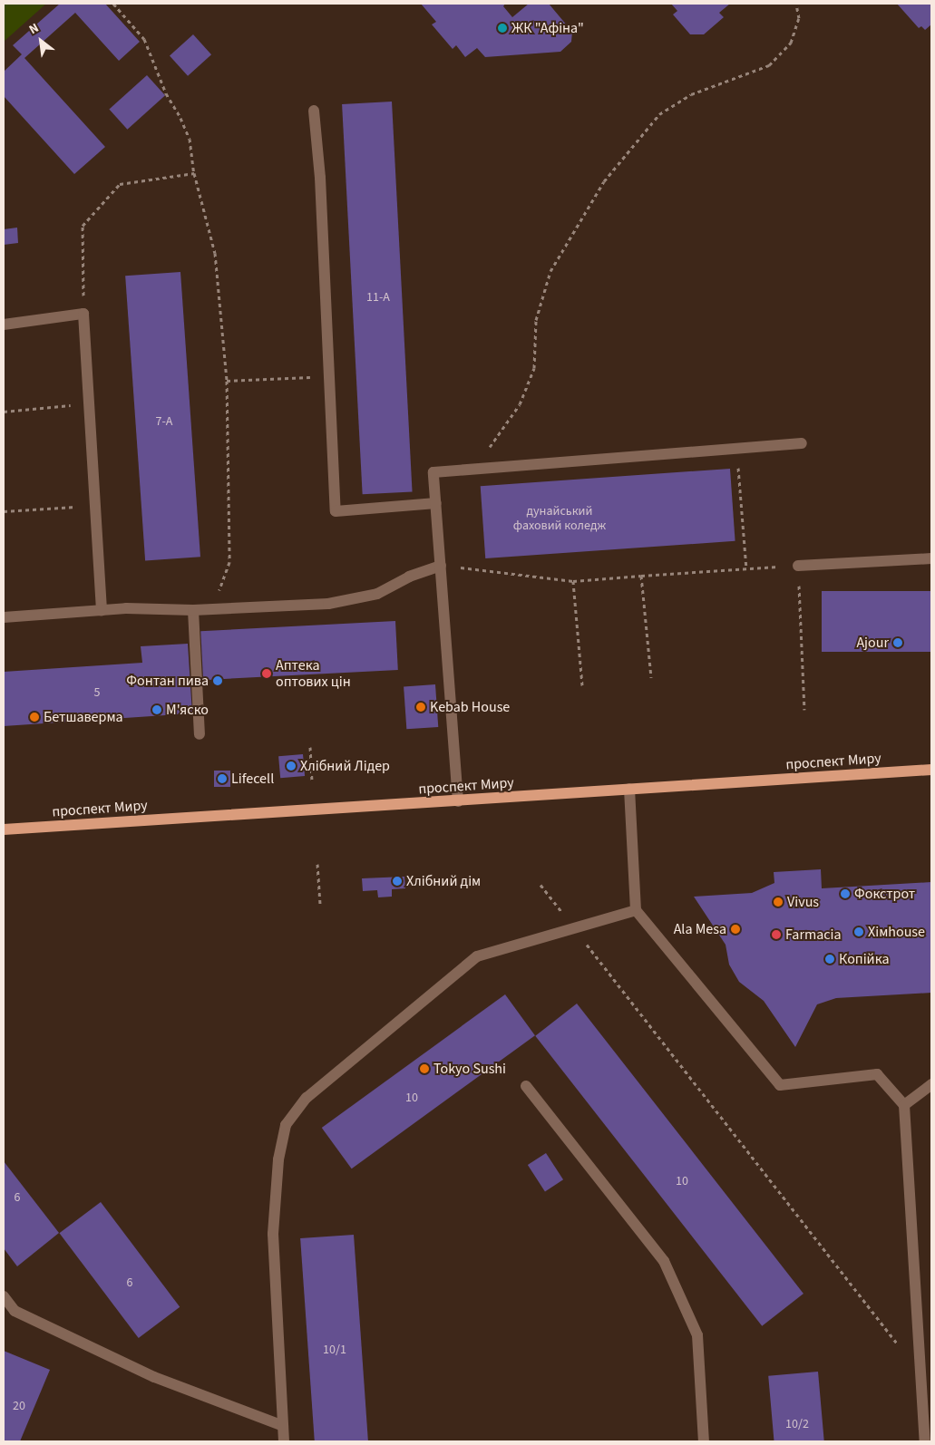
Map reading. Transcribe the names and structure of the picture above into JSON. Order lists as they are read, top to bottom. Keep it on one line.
{"streets":{"main road":["проспект Миру"]},"places":["ЖК \"Афіна\"","Ajour","Аптека оптових цін","Фонтан пива","Kebab House","М'яско","Бетшаверма","Хлібний Лідер","Lifecell","Хлібний дім","Фокстрот","Vivus","Ala Mesa","Хімhouse","Farmacia","Копійка","Tokyo Sushi"],"house_numbers":["11-А","7-А","дунайський фаховий коледж","5","10","10","6","6","10/1","20","10/2"],"north":"top left"}
